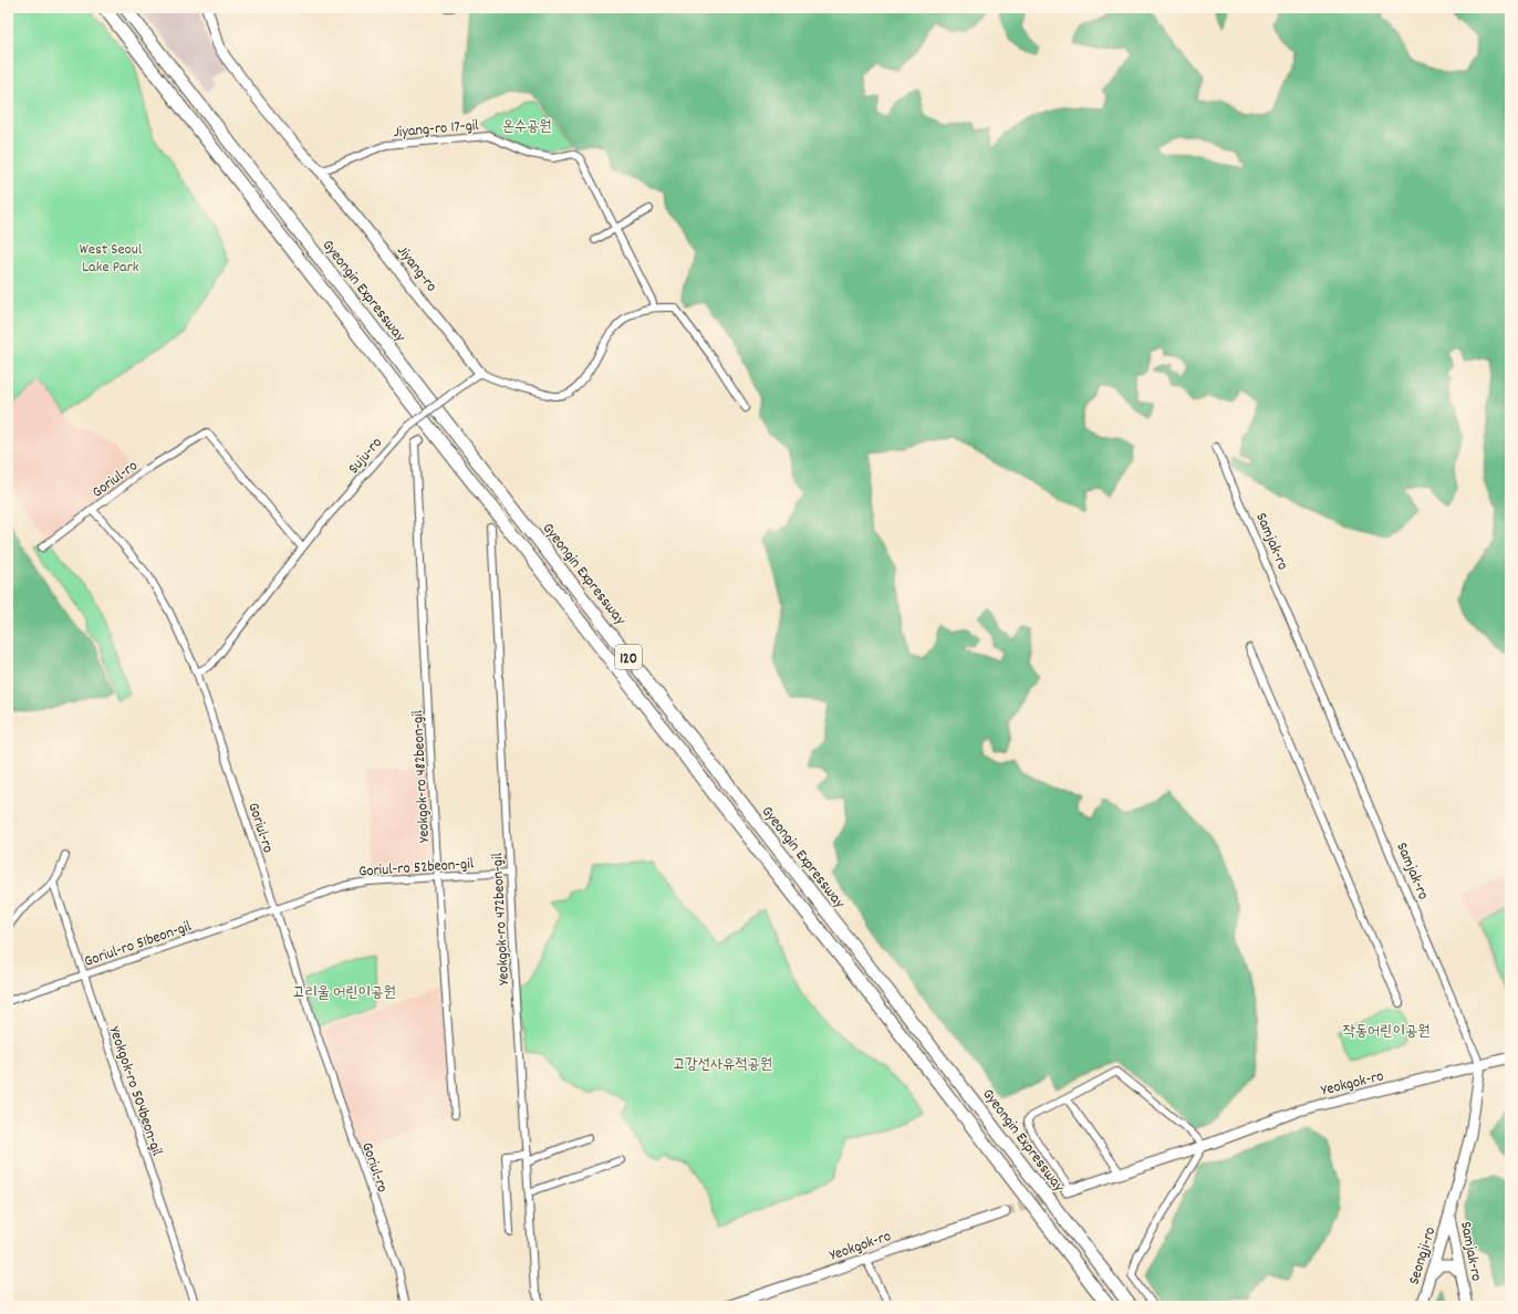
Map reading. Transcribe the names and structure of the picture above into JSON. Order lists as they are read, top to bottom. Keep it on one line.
{"streets":{"highway":["Gyeongin Expressway","120"],"street":["Jiyang-ro 17-gil","Jiyang-ro","Suju-ro","Goriul-ro","Samjak-ro","Yeokgok-ro 482beon-gil","Goriul-ro 52beon-gil","Yeokgok-ro 472beon-gil","Goriul-ro 51beon-gil","Yeokgok-ro","Yeokgok-ro 504beon-gil","Seongji-ro"]},"crossings":[["Jiyang-ro 17-gil","Jiyang-ro"],["Jiyang-ro","Suju-ro"],["Suju-ro","Goriul-ro"],["Goriul-ro","Goriul-ro 52beon-gil"],["Goriul-ro","Goriul-ro 51beon-gil"],["Samjak-ro","Yeokgok-ro"],["Samjak-ro","Seongji-ro"],["Yeokgok-ro 482beon-gil","Goriul-ro 52beon-gil"],["Goriul-ro 52beon-gil","Yeokgok-ro 472beon-gil"],["Goriul-ro 52beon-gil","Goriul-ro 51beon-gil"],["Goriul-ro 51beon-gil","Yeokgok-ro 504beon-gil"]],"parks":["온수공원","West Seoul Lake Park","고리울 어린이공원","작동어린이공원","고강선사유적공원"]}
